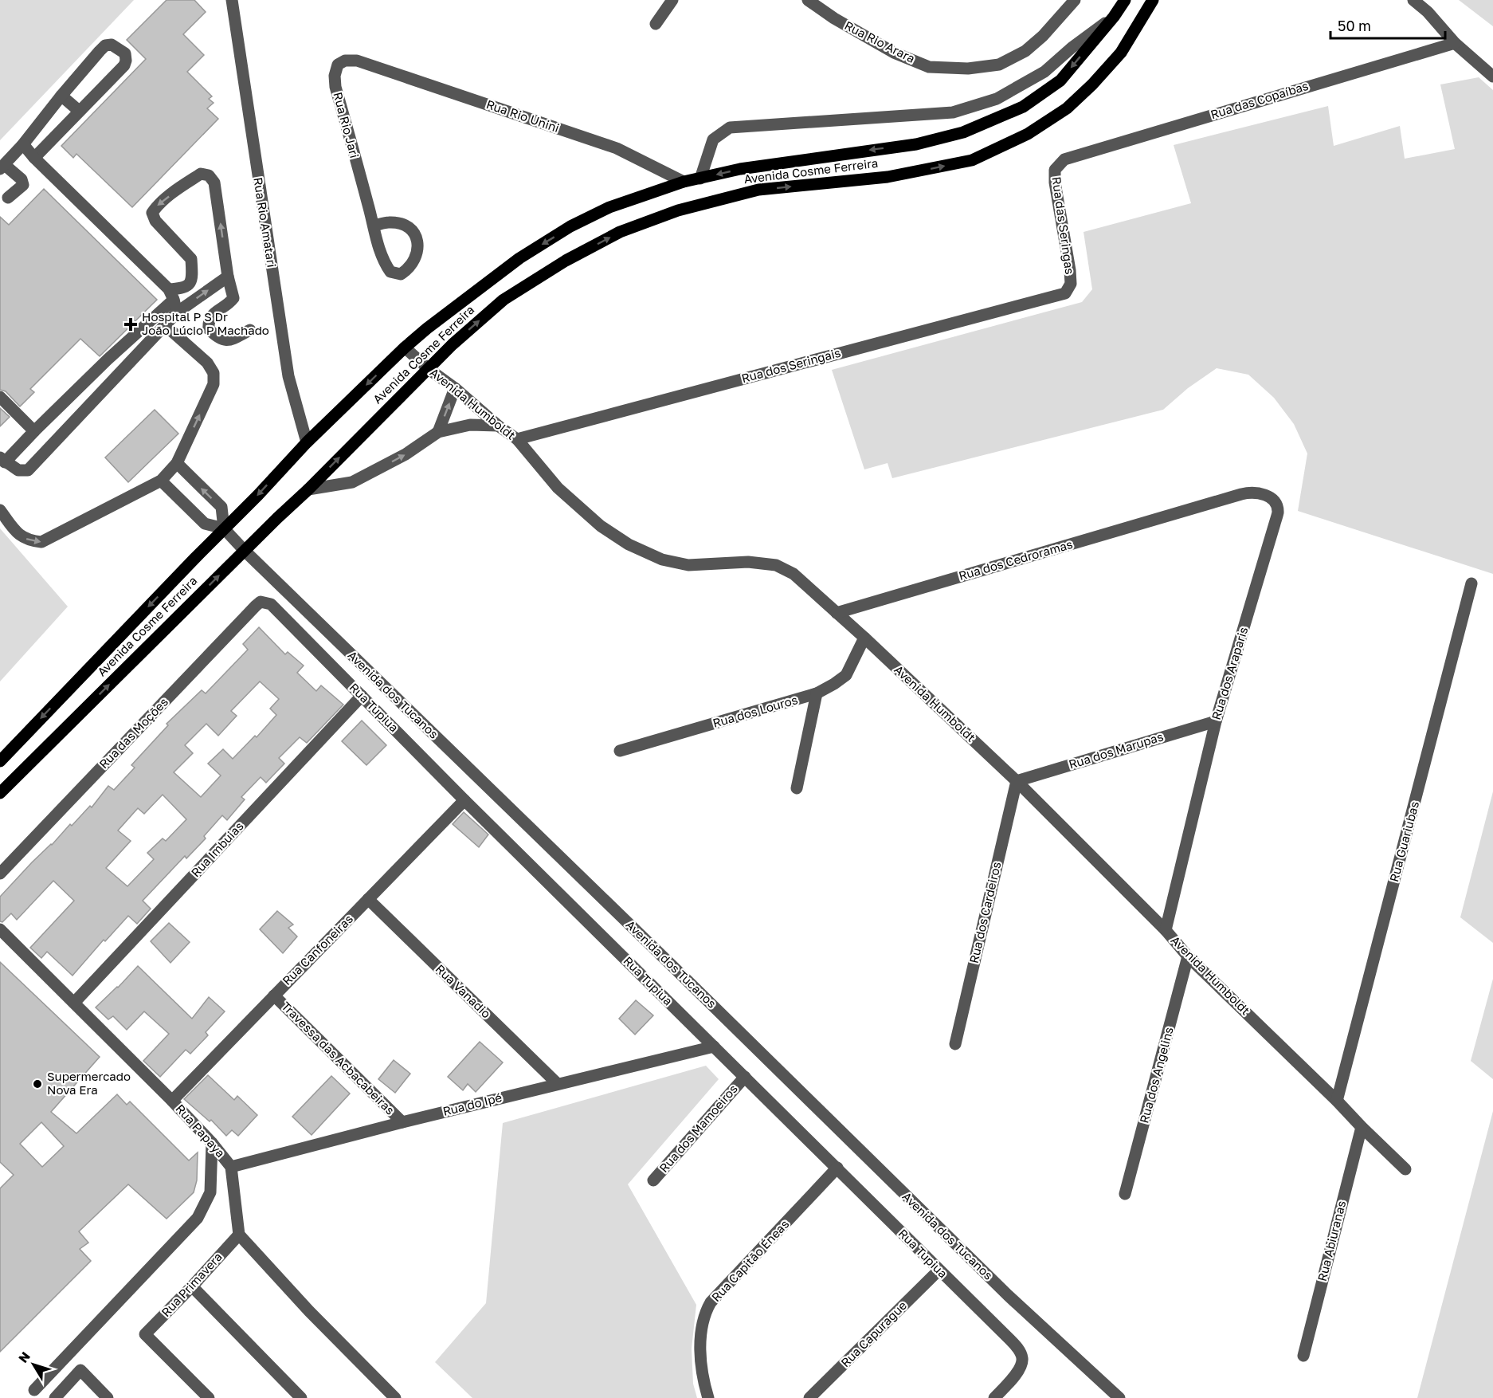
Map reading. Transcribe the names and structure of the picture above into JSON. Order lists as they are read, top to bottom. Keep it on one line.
{"streets":{"main road":["Avenida Cosme Ferreira"],"street":["Rua Rio Arara","Rua das Copaíbas","Rua Rio Unini","Rua Rio Jari","Rua Rio Amatari","Rua das Seringas","Rua dos Seringais","Avenida Humboldt","Rua dos Cedroramas","Rua dos Araparis","Avenida dos Tucanos","Rua Tupiua","Rua dos Louros","Rua das Moções","Rua dos Marupas","Rua Guariubas","Rua Imbuias","Rua dos Cardeiros","Rua Canfoneiras","Rua Vanadio","Travessa das Acbacabeiras","Rua dos Angelins","Rua do Ipé","Rua dos Mamoeiros","Rua Papaya","Rua Abiuranas","Rua Capitão Éneas","Rua Primavera","Rua Capurague"]},"crossings":[["Rua das Copaíbas","Rua das Seringas"],["Rua Rio Unini","Rua Rio Jari"],["Rua Rio Unini","Avenida Cosme Ferreira"],["Avenida Cosme Ferreira","Rua Rio Amatari"],["Avenida Cosme Ferreira","Avenida Humboldt"],["Avenida Cosme Ferreira","Avenida dos Tucanos"],["Rua das Seringas","Rua dos Seringais"],["Rua dos Seringais","Avenida Humboldt"],["Avenida Humboldt","Rua dos Cedroramas"],["Avenida Humboldt","Rua dos Araparis"],["Avenida Humboldt","Rua dos Louros"],["Avenida Humboldt","Rua dos Marupas"],["Avenida Humboldt","Rua Guariubas"],["Avenida Humboldt","Rua dos Cardeiros"],["Avenida Humboldt","Rua dos Angelins"],["Avenida Humboldt","Rua Abiuranas"],["Rua dos Cedroramas","Rua dos Araparis"],["Rua dos Araparis","Rua dos Marupas"],["Rua Tupiua","Rua das Moções"],["Rua Tupiua","Rua Imbuias"],["Rua Tupiua","Rua Canfoneiras"],["Rua Tupiua","Rua do Ipé"],["Rua Tupiua","Rua dos Mamoeiros"],["Rua Tupiua","Rua Capitão Éneas"],["Rua Tupiua","Rua Capurague"],["Rua dos Marupas","Rua dos Cardeiros"],["Rua Imbuias","Rua Papaya"],["Rua Canfoneiras","Rua Vanadio"],["Rua Canfoneiras","Travessa das Acbacabeiras"],["Rua Canfoneiras","Rua Papaya"],["Rua Vanadio","Rua do Ipé"],["Travessa das Acbacabeiras","Rua do Ipé"],["Rua do Ipé","Rua Papaya"],["Rua Papaya","Rua Primavera"]],"places":{"health":["Hospital P S Dr João Lúcio P Machado"],"other":["Supermercado Nova Era"]},"scale_bar":"50 m","north":"top left"}
